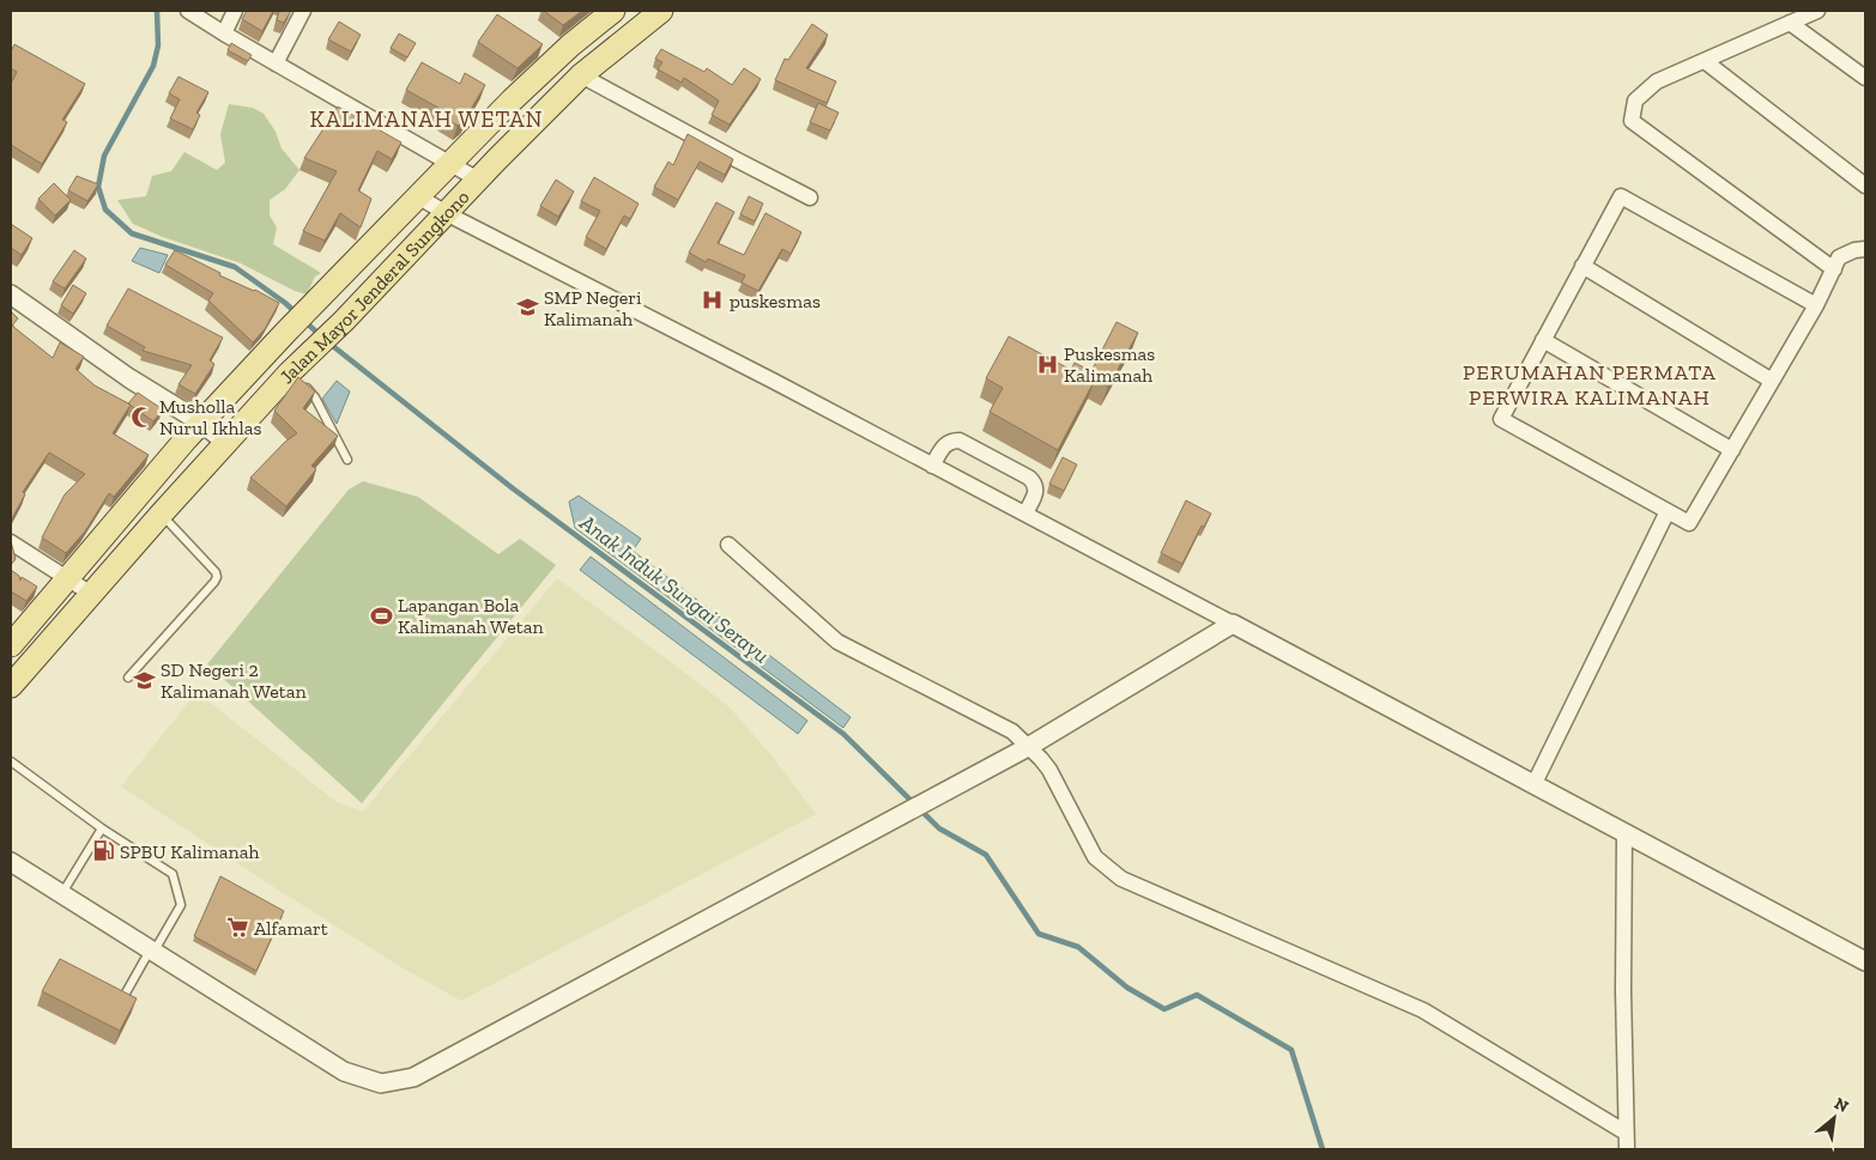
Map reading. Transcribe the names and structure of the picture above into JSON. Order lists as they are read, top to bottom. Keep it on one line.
{"streets":{"main road":["Jalan Mayor Jenderal Sungkono"]},"districts":["KALIMANAH WETAN","PERUMAHAN PERMATA PERWIRA KALIMANAH"],"water":["Anak Induk Sungai Serayu"],"places":{"hospital":["puskesmas","Puskesmas Kalimanah"],"school or university":["SMP Negeri Kalimanah","SD Negeri 2 Kalimanah Wetan"],"mosque":["Musholla Nurul Ikhlas"],"sports":["Lapangan Bola Kalimanah Wetan"],"fuel station":["SPBU Kalimanah"],"supermarket":["Alfamart"]},"north":"top right"}
